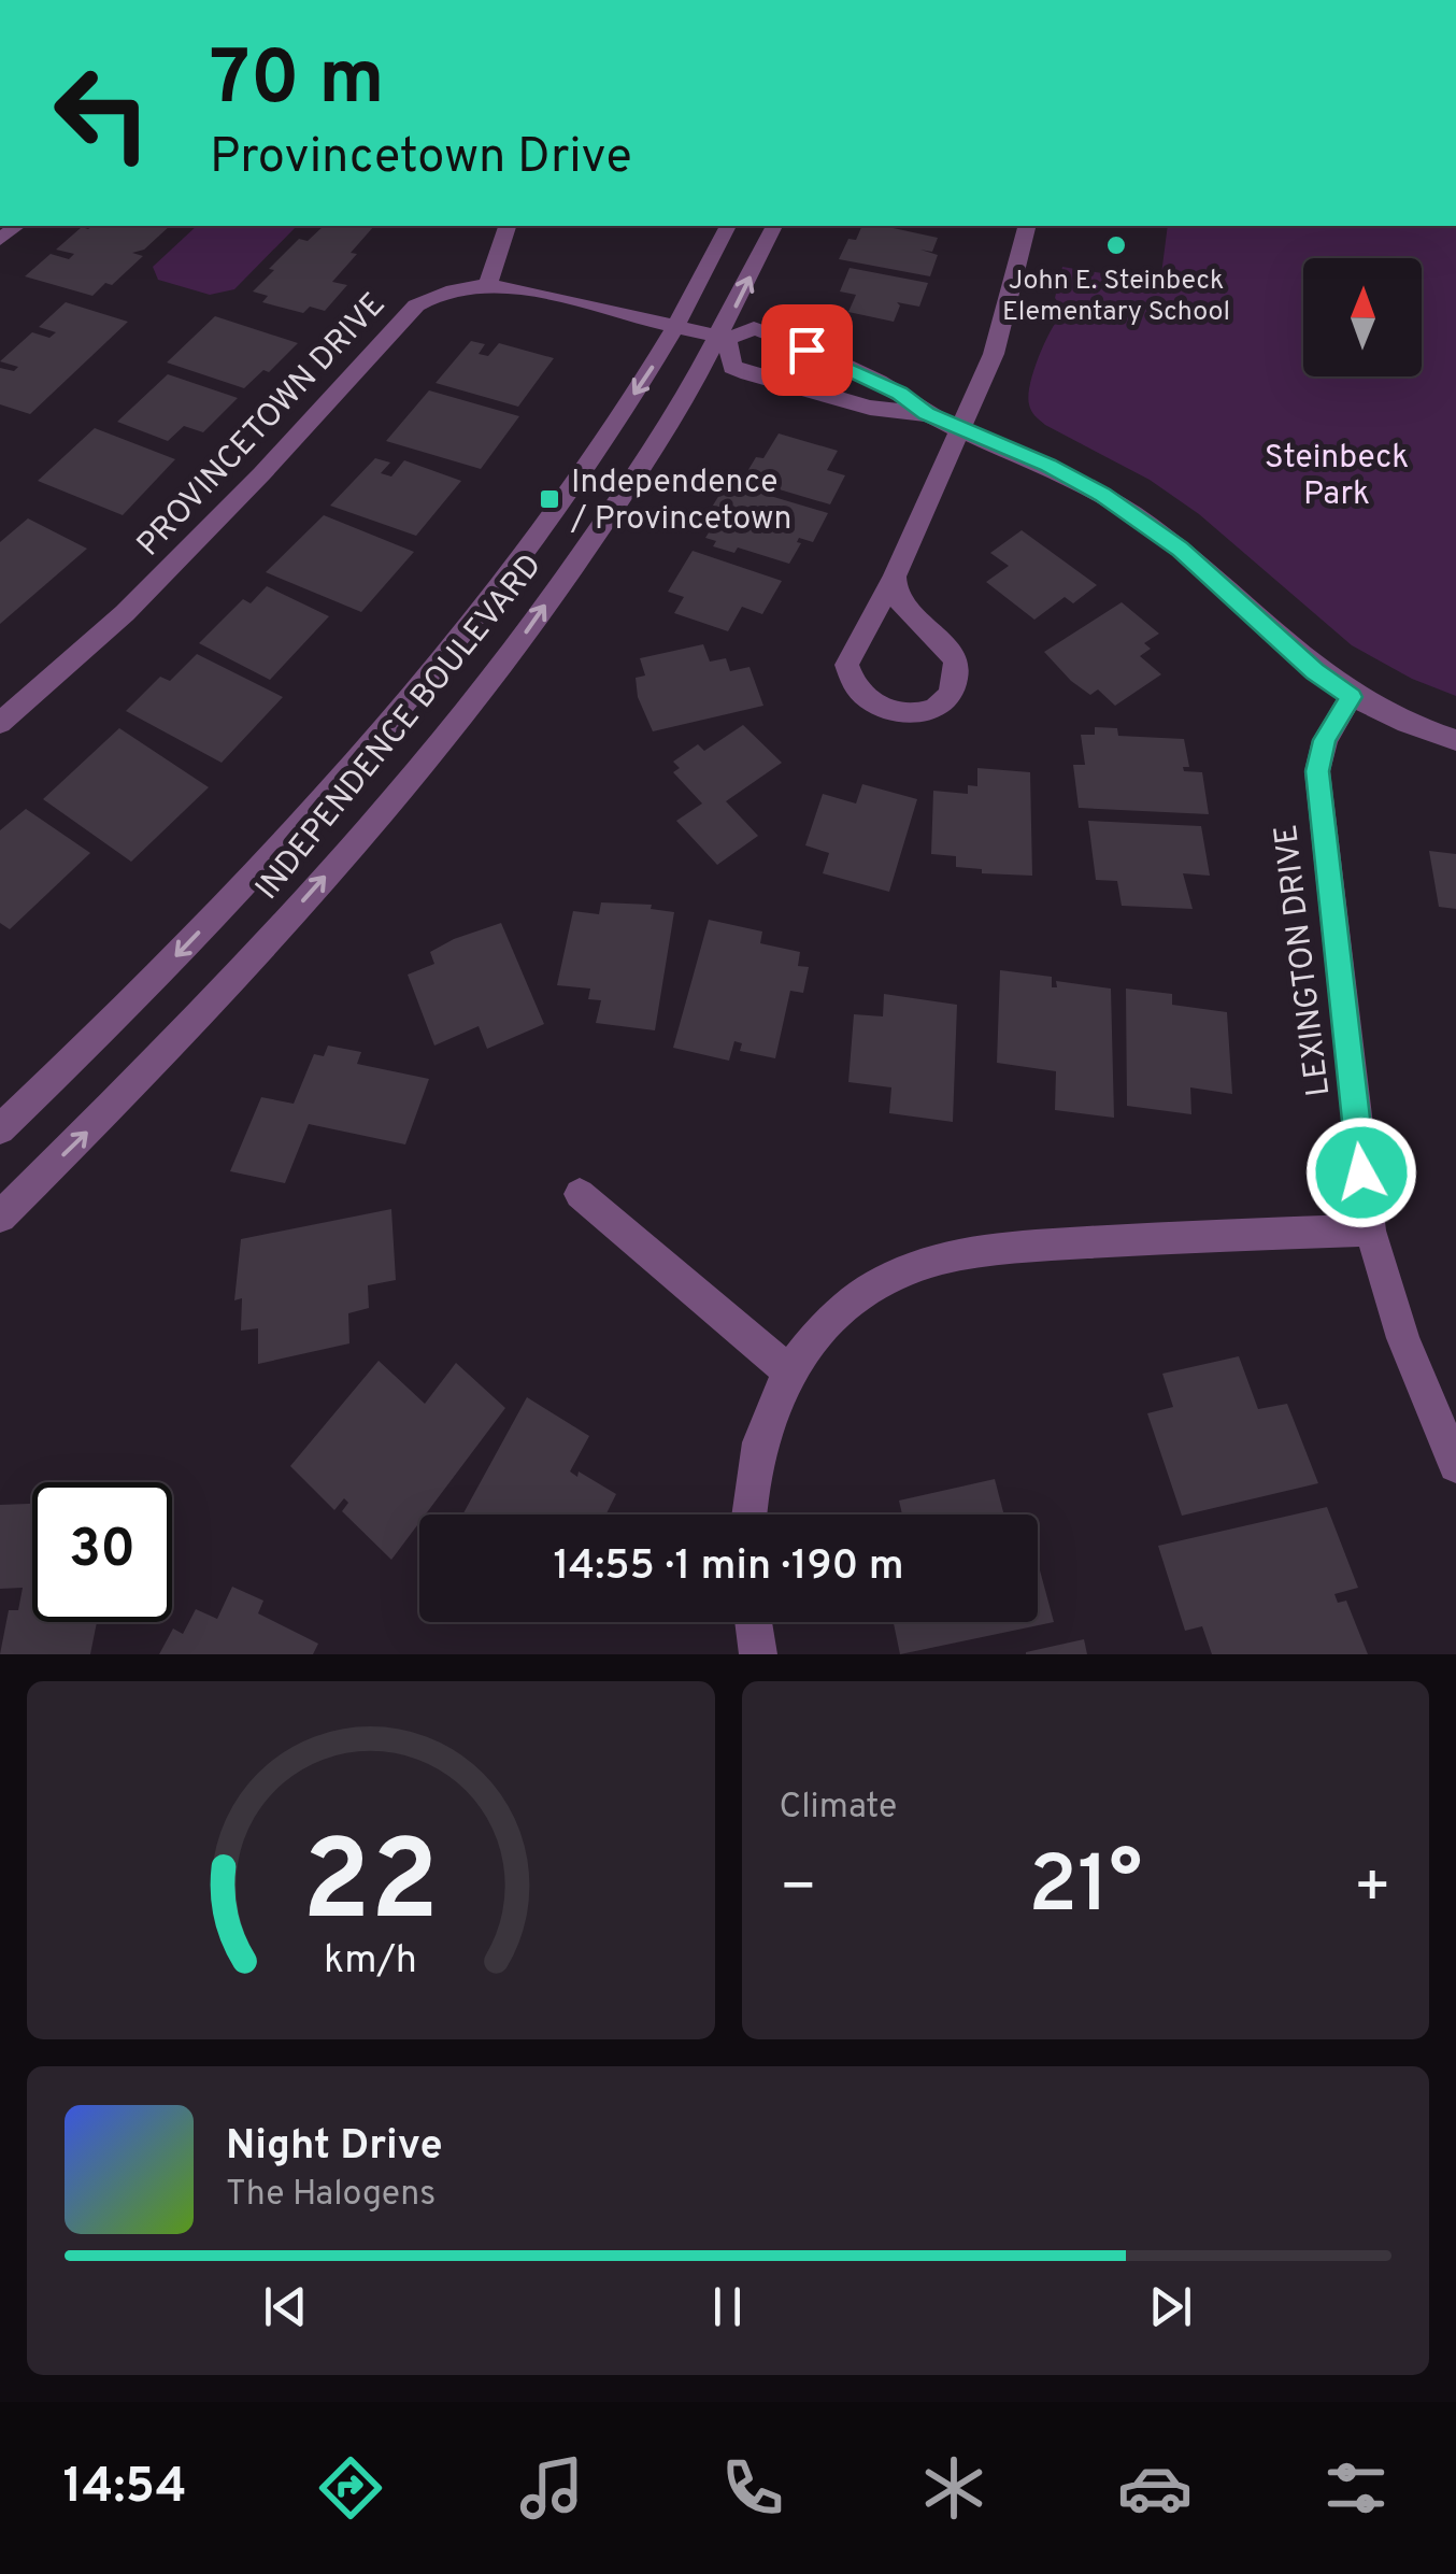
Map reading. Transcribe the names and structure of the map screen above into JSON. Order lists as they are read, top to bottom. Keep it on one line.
{"streets":{"street":["PROVINCETOWN DRIVE","INDEPENDENCE BOULEVARD","LEXINGTON DRIVE"]},"crossings":[["PROVINCETOWN DRIVE","INDEPENDENCE BOULEVARD"],["PROVINCETOWN DRIVE","LEXINGTON DRIVE"]],"parks":["Steinbeck Park"],"places":{"other":["John E. Steinbeck Elementary School"],"transit":["Independence / Provincetown"]},"north":"top","page":{"turn":["70 m","Provincetown Drive"],"limit":"30","trip":"14:55 · 1 min · 190 m","tile":"Climate","heat":["−","21°","+"],"song":["Night Drive","The Halogens"],"tabs":"14:54","gauge":["22","km/h"]}}
